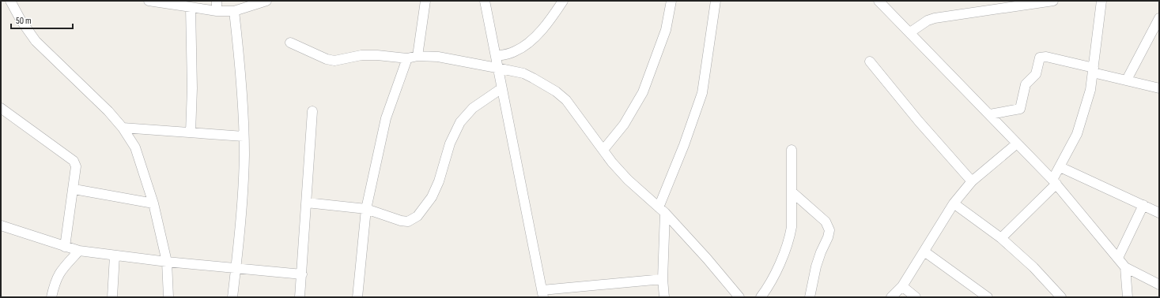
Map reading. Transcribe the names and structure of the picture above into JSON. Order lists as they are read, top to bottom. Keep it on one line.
{"scale_bar":"50 m"}
